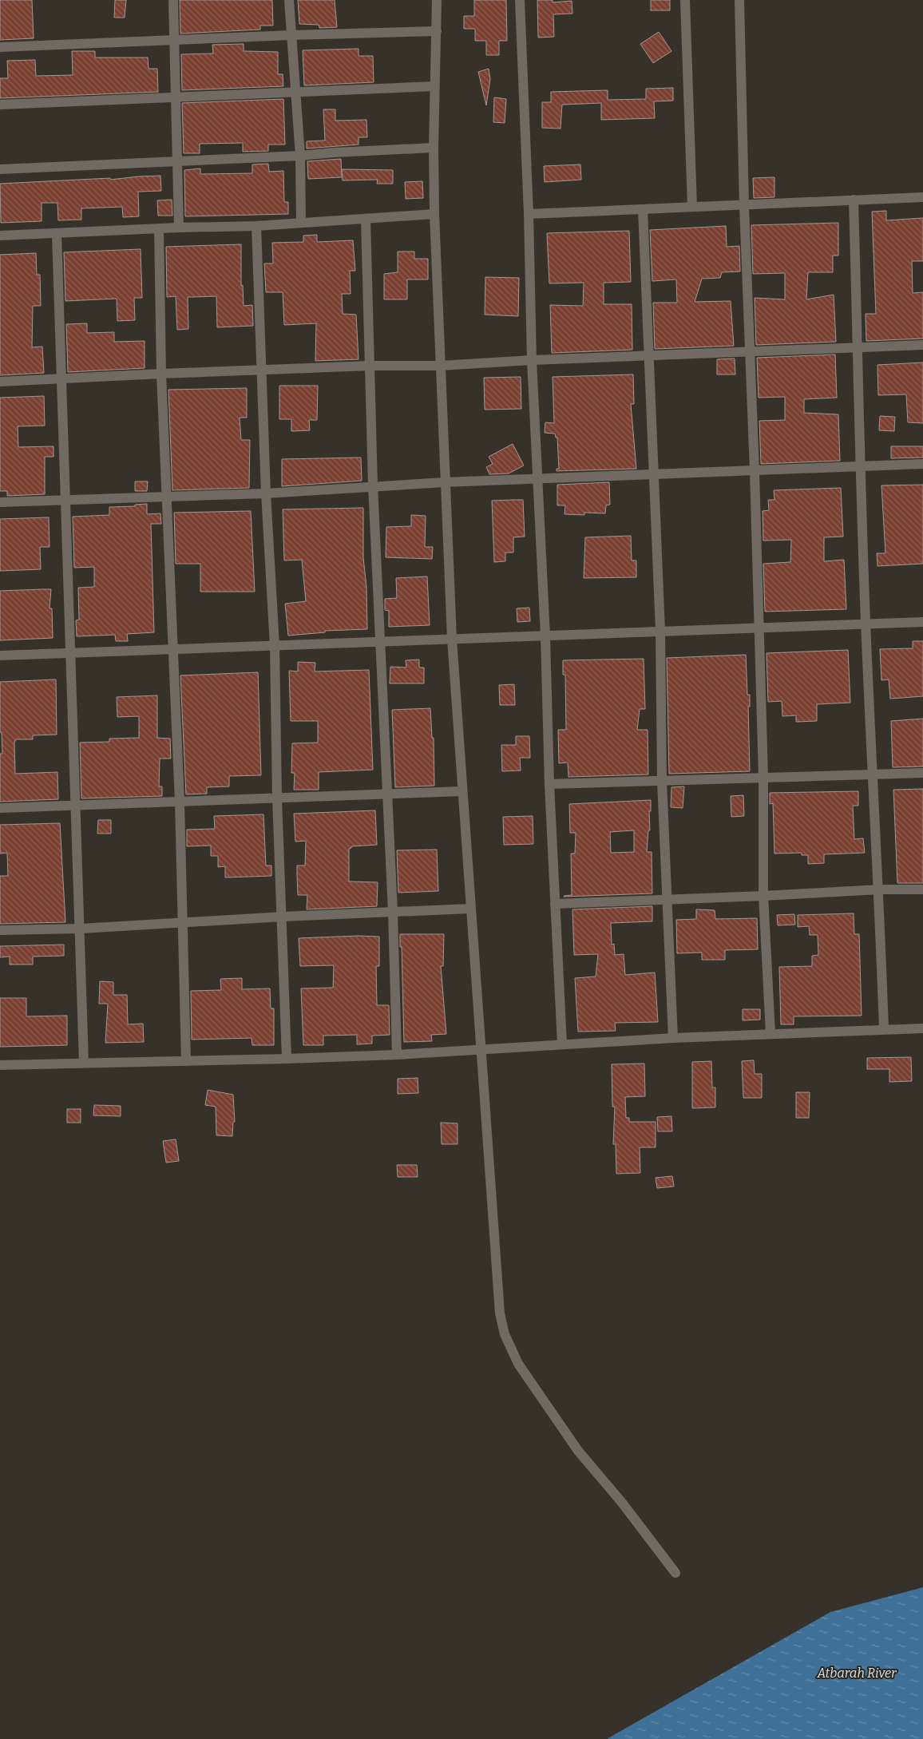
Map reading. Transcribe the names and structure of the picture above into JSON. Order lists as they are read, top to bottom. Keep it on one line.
{"water":["Atbarah River"]}
